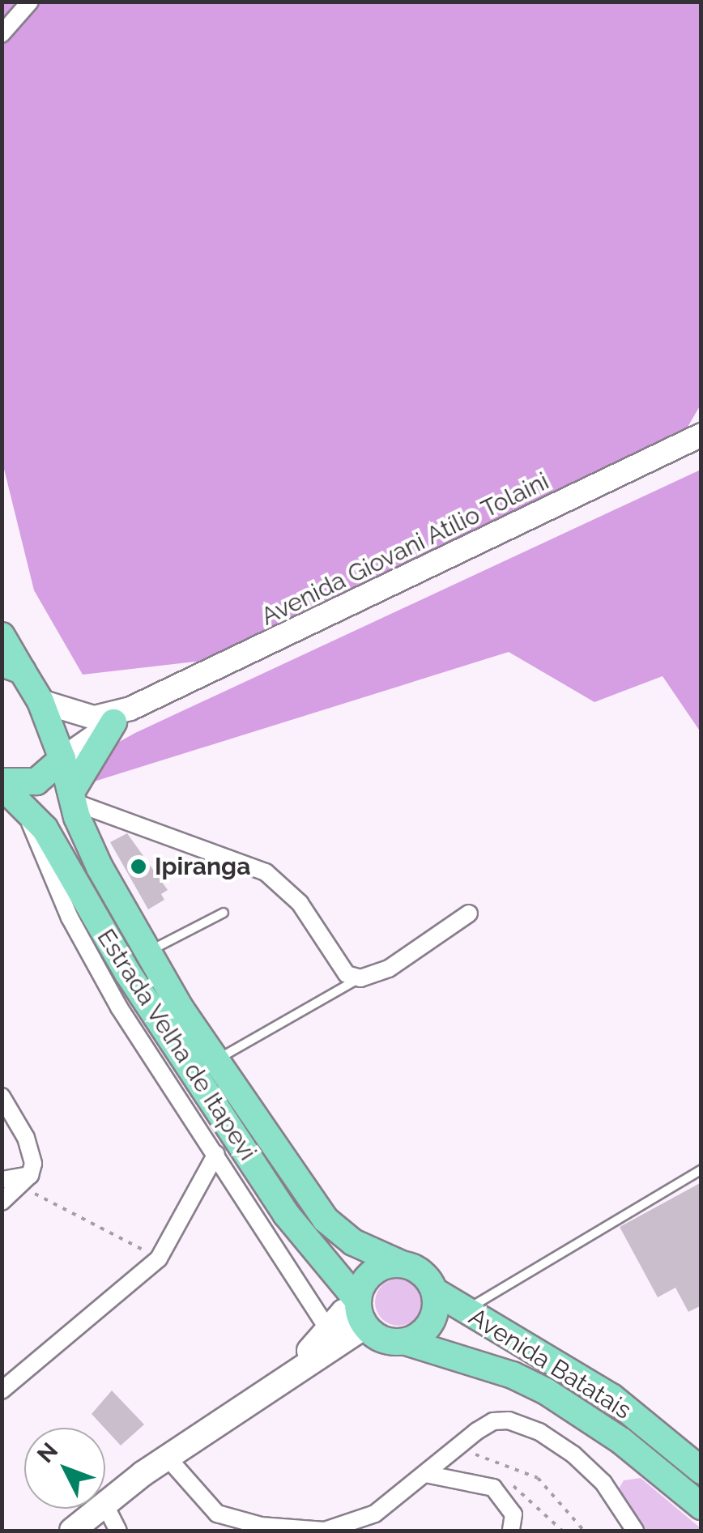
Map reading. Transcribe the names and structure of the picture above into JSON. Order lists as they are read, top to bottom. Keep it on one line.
{"streets":{"main road":["Estrada Velha de Itapevi","Avenida Batatais"],"street":["Avenida Giovani Atílio Tolaini"]},"crossings":[["Estrada Velha de Itapevi","Avenida Batatais"]],"places":["Ipiranga"],"north":"top left"}
